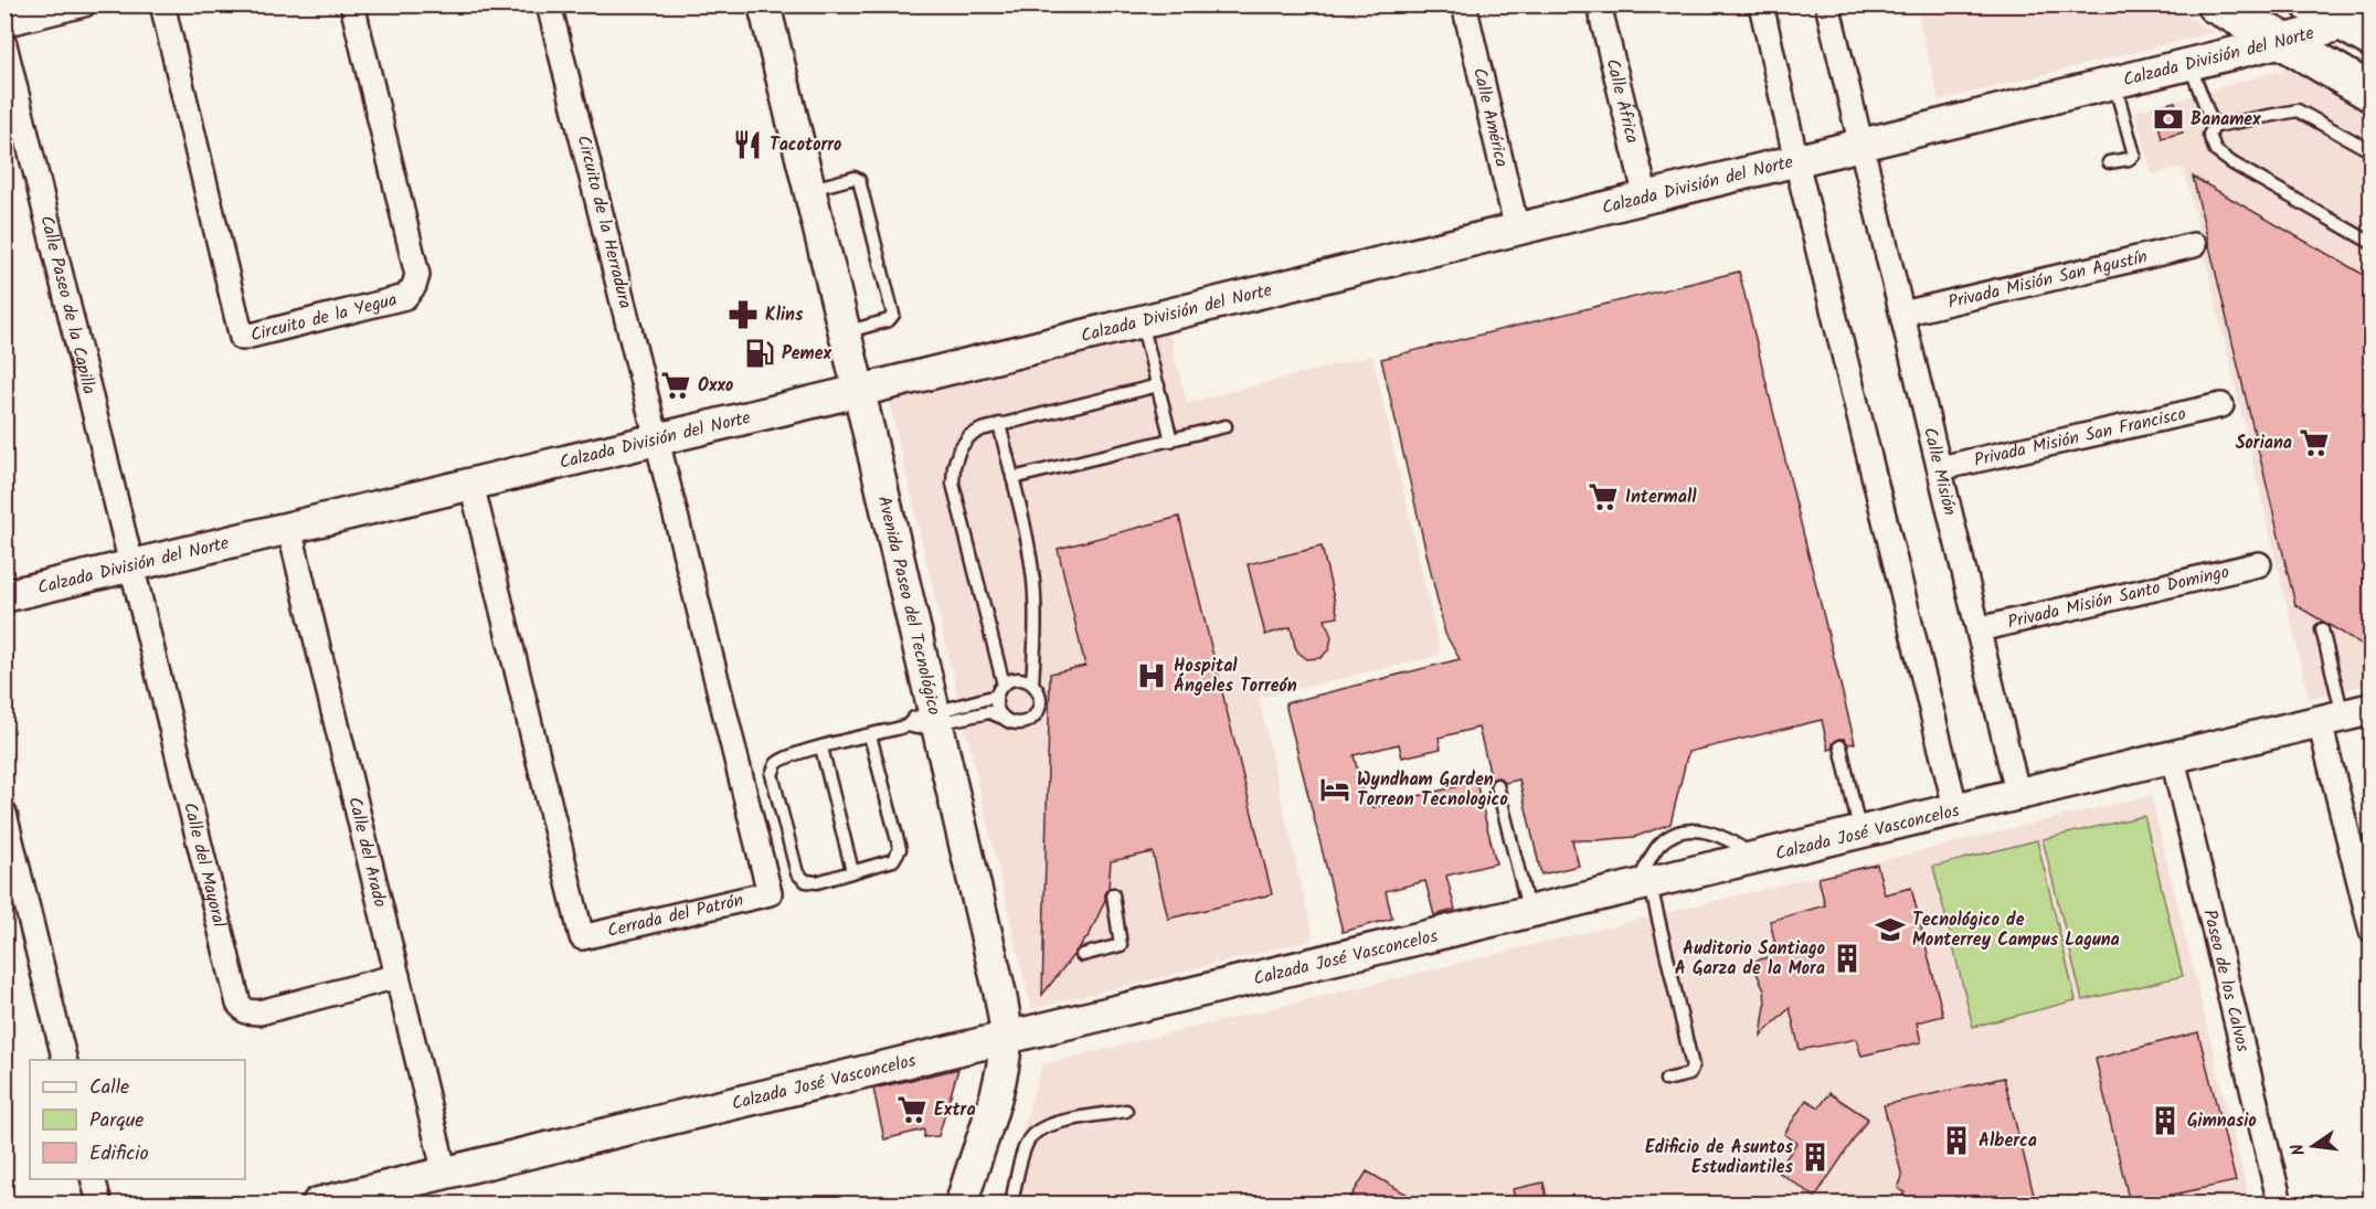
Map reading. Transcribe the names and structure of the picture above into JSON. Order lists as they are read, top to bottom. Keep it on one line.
{"streets":{"main road":["Calzada División del Norte","Avenida Paseo del Tecnológico","Calzada José Vasconcelos"],"street":["Calle África","Calle América","Circuito de la Herradura","Privada Misión San Agustín","Calle Paseo de la Capilla","Circuito de la Yegua","Privada Misión San Francisco","Calle Misión","Privada Misión Santo Domingo","Calle del Arado","Calle del Mayoral","Cerrada del Patrón","Paseo de los Calvos"]},"crossings":[["Calzada División del Norte","Calle África"],["Calzada División del Norte","Calle América"],["Calzada División del Norte","Circuito de la Herradura"],["Calzada División del Norte","Calle Paseo de la Capilla"],["Calzada División del Norte","Calle Misión"],["Calzada División del Norte","Avenida Paseo del Tecnológico"],["Calzada División del Norte","Calle del Arado"],["Calzada División del Norte","Calle del Mayoral"],["Calzada División del Norte","Cerrada del Patrón"],["Circuito de la Herradura","Cerrada del Patrón"],["Privada Misión San Agustín","Calle Misión"],["Calle Paseo de la Capilla","Calle del Mayoral"],["Privada Misión San Francisco","Calle Misión"],["Calle Misión","Privada Misión Santo Domingo"],["Calle Misión","Calzada José Vasconcelos"],["Avenida Paseo del Tecnológico","Calzada José Vasconcelos"],["Calzada José Vasconcelos","Calle del Arado"],["Calzada José Vasconcelos","Paseo de los Calvos"],["Calle del Arado","Calle del Mayoral"]],"places":{"bank":["Banamex"],"restaurant":["Tacotorro"],"pharmacy":["Klins"],"fuel station":["Pemex"],"supermarket":["Oxxo","Soriana","Intermall","Extra"],"hospital":["Hospital Ángeles Torreón"],"hotel":["Wyndham Garden Torreon Tecnologico"],"school or university":["Tecnológico de Monterrey Campus Laguna"],"building":["Auditorio Santiago A Garza de la Mora","Gimnasio","Alberca","Edificio de Asuntos Estudiantiles"]},"legend":["Calle","Parque","Edificio"],"north":"left"}
